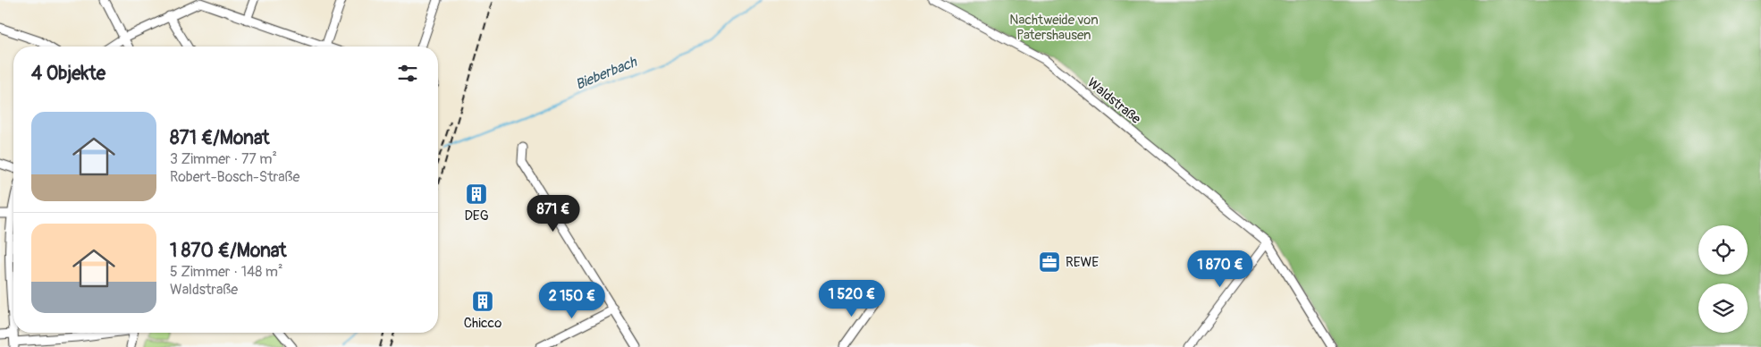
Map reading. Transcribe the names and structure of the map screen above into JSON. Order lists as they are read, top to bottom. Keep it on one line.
{"streets":{"street":["Waldstraße"]},"water":["Bieberbach"],"parks":["Nachtweide von Patershausen"],"places":{"building":["DEG","Chicco"],"office":["REWE"]},"page":{"heading":"4 Objekte","list":[{"name":"871 €/Monat","note":"3 Zimmer · 77 m² · Robert-Bosch-Straße"},{"name":"1 870 €/Monat","note":"5 Zimmer · 148 m² · Waldstraße"}],"price":["871 €","1 870 €","1 520 €","2 150 €"]}}
